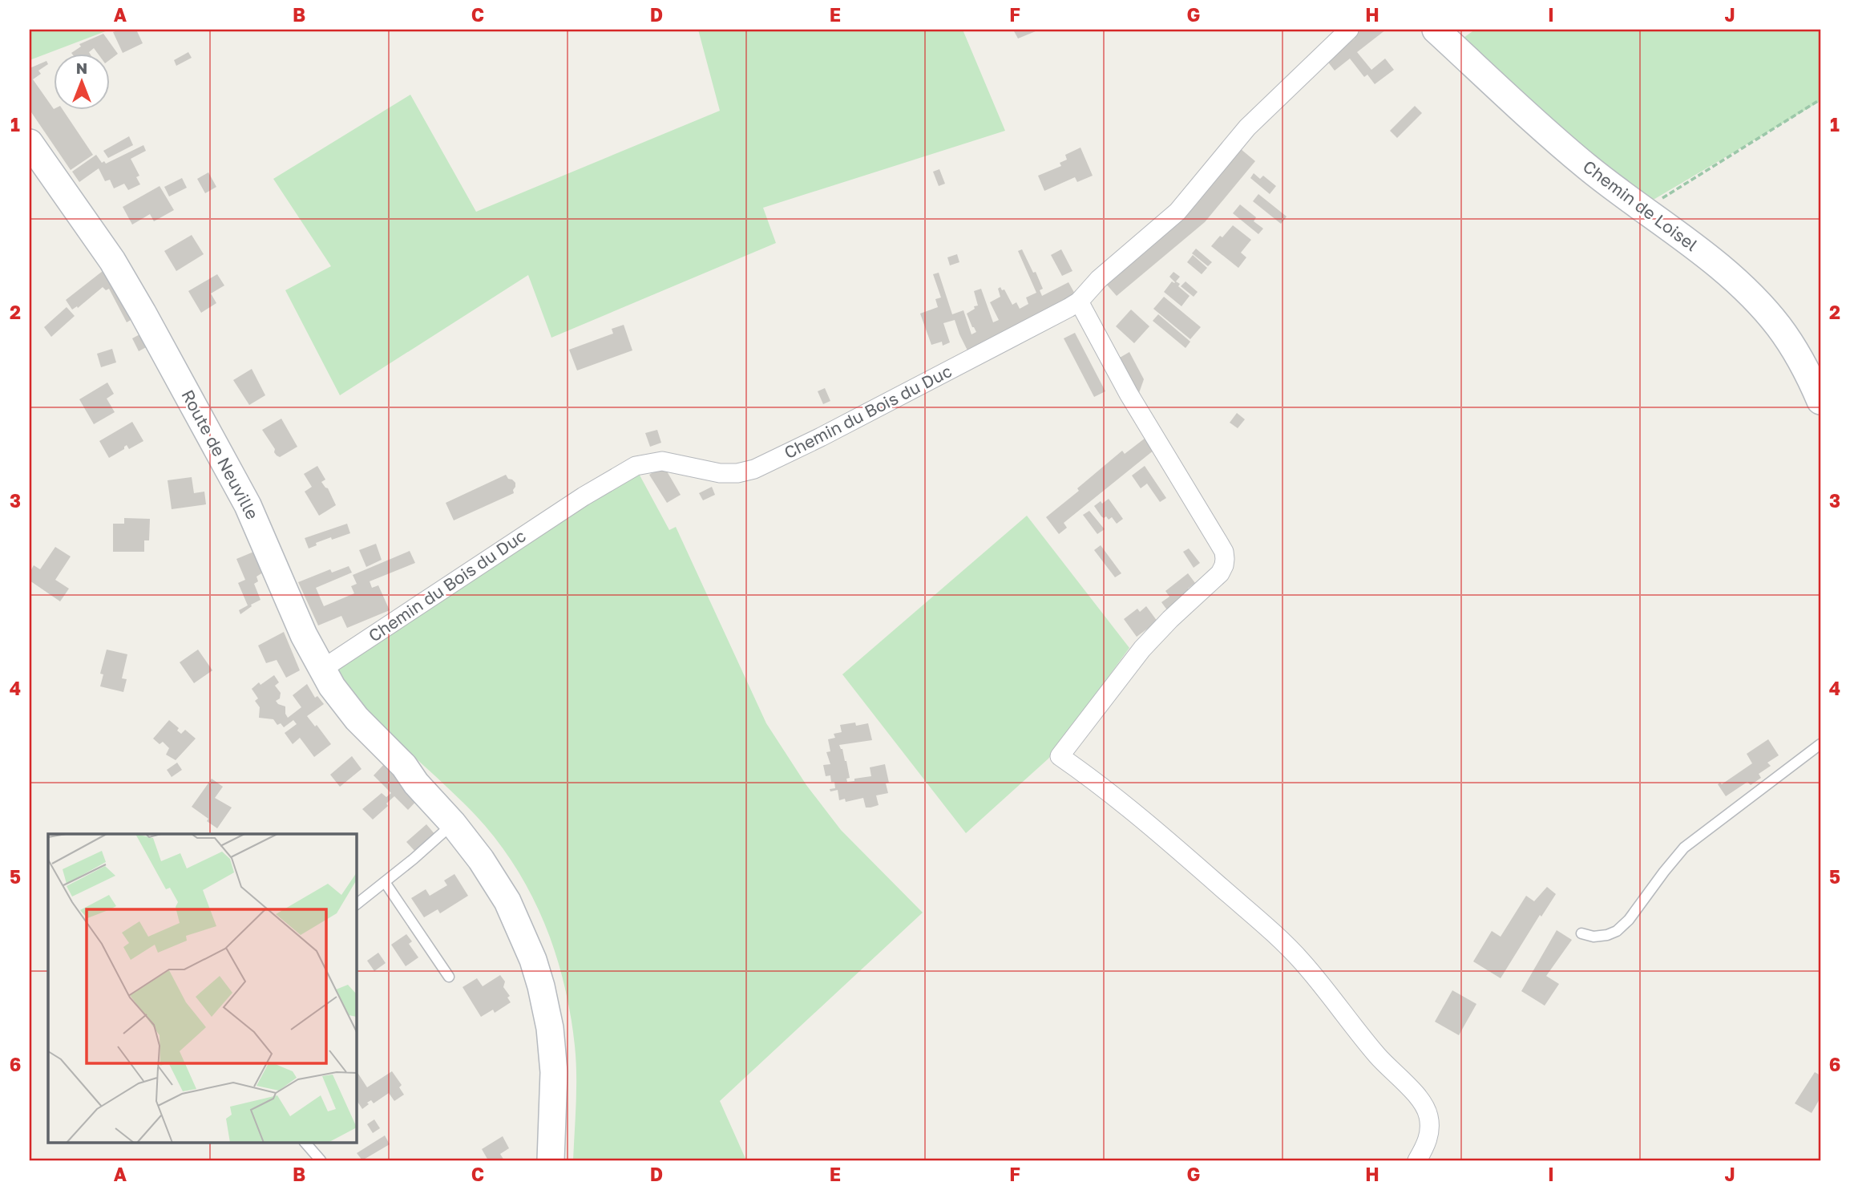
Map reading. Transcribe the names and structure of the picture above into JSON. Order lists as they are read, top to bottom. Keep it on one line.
{"streets":{"main road":["Chemin de Loisel","Route de Neuville"],"street":["Chemin du Bois du Duc"]},"crossings":[["Chemin du Bois du Duc","Route de Neuville"]],"north":"top","grid":{"columns":["A","B","C","D","E","F","G","H","I","J"],"rows":["1","2","3","4","5","6"]}}
